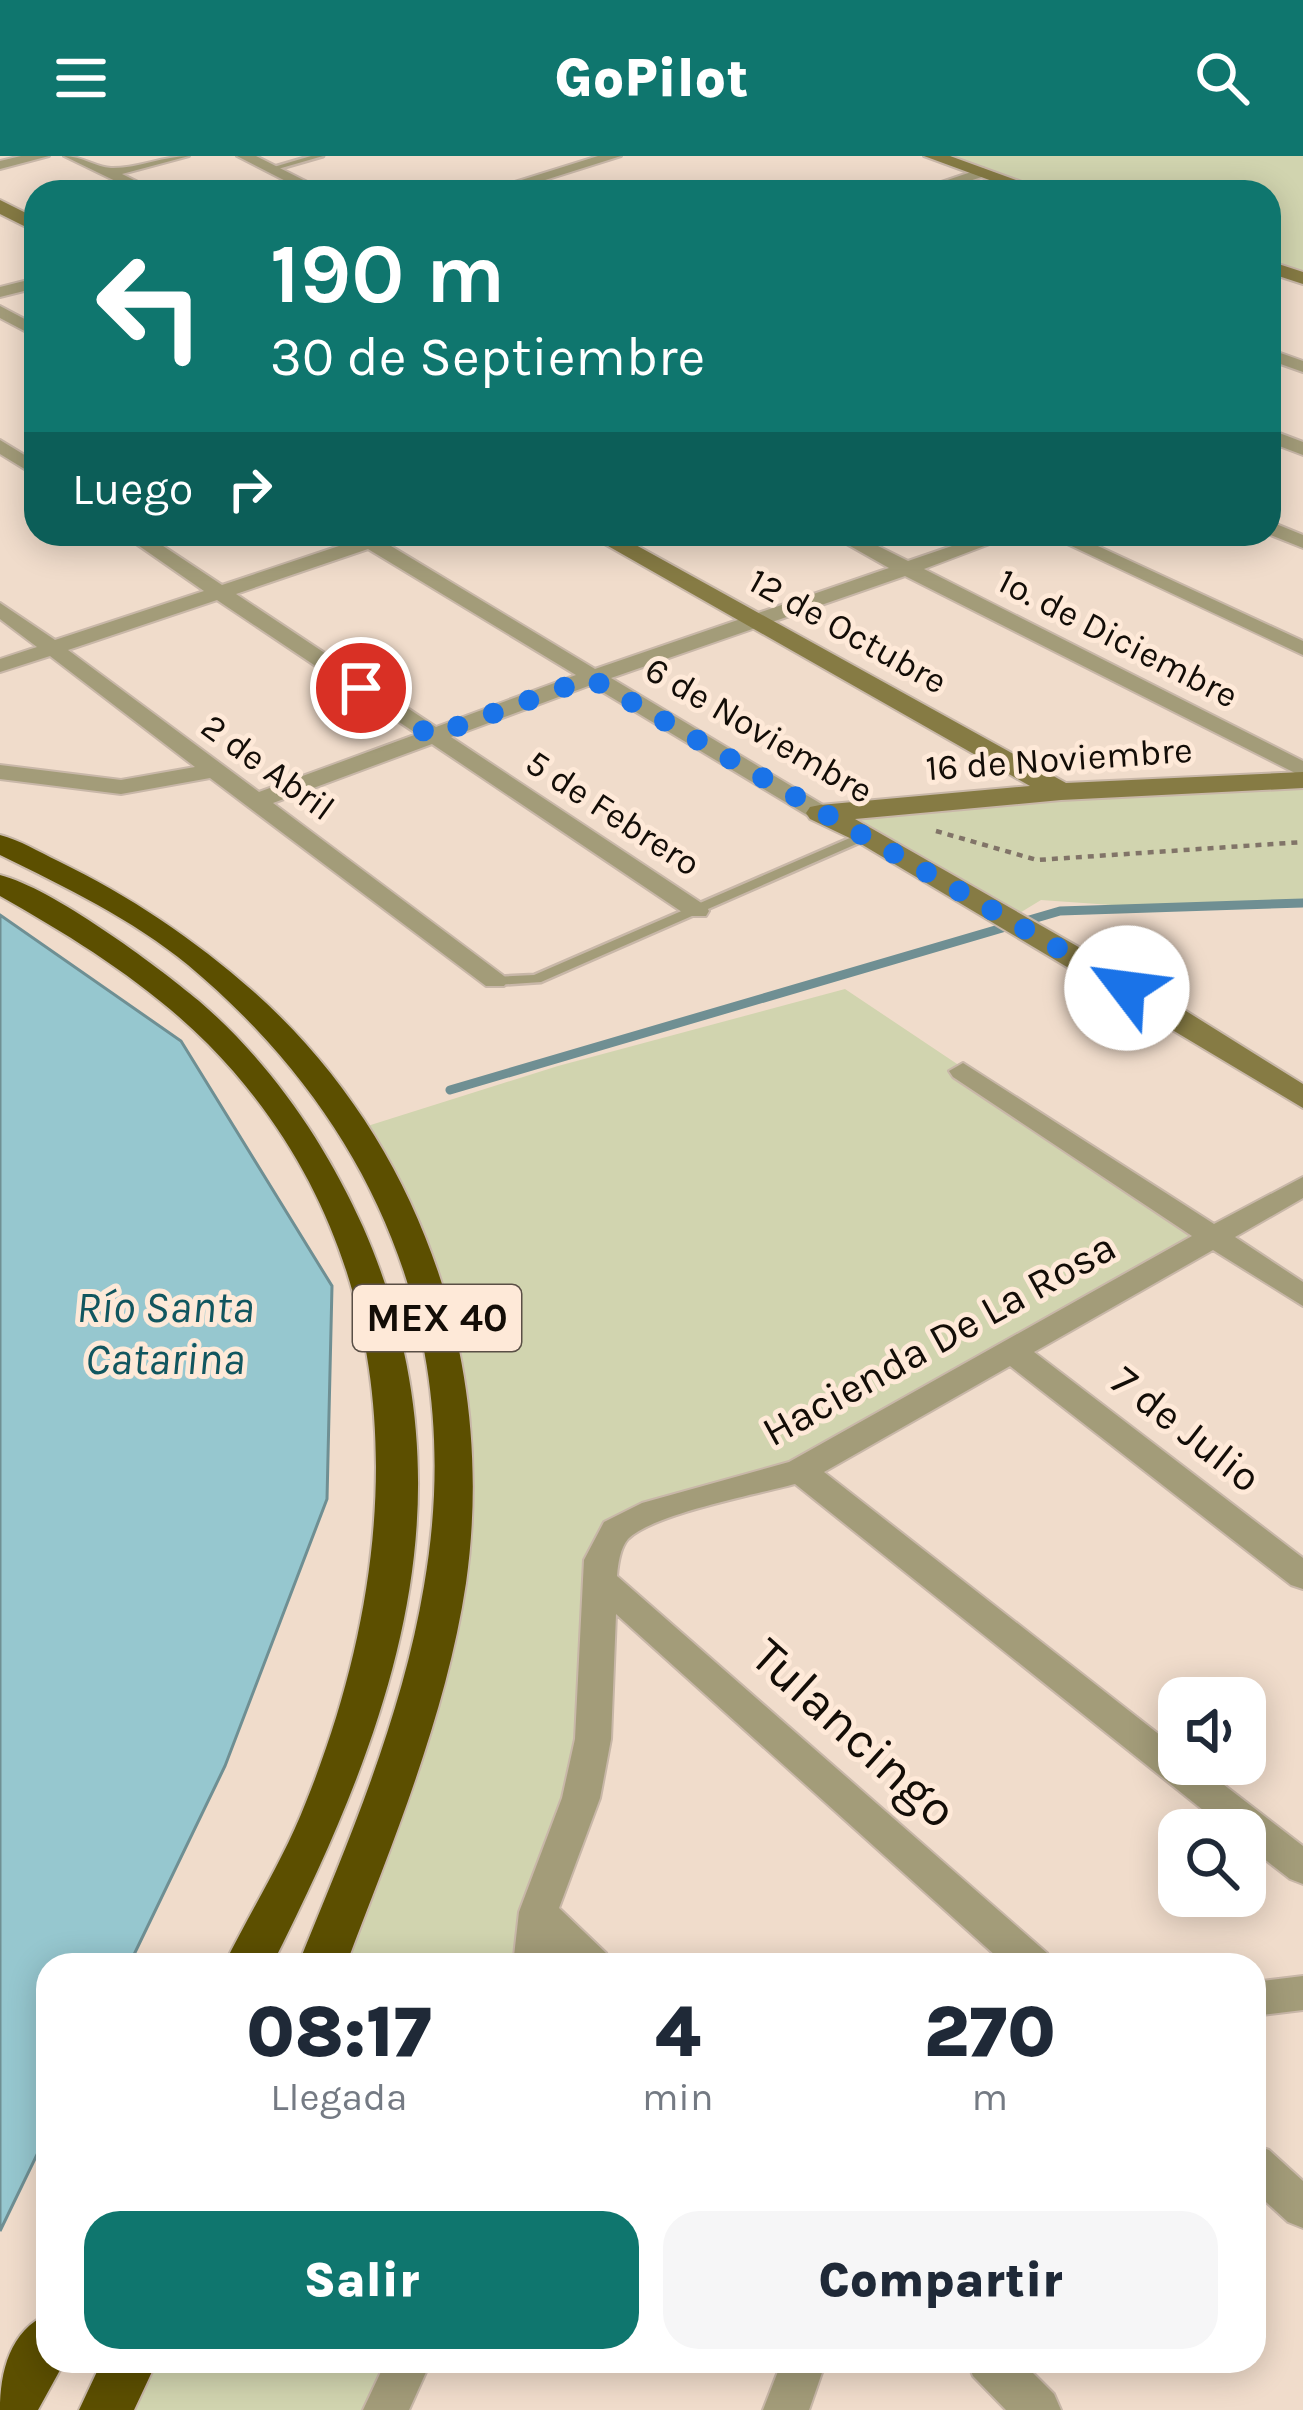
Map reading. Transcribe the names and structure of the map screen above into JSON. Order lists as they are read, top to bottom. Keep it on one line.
{"streets":{"highway":["MEX 40"],"street":["12 de Octubre","1o. de Diciembre","6 de Noviembre","16 de Noviembre","2 de Abril","5 de Febrero","Hacienda De La Rosa","7 de Julio","Tulancingo"]},"crossings":[["12 de Octubre","16 de Noviembre"],["6 de Noviembre","16 de Noviembre"],["Hacienda De La Rosa","7 de Julio"],["Hacienda De La Rosa","Tulancingo"]],"water":["Río Santa Catarina"],"page":{"header":"GoPilot","turn":["190 m","30 de Septiembre"],"then":"Luego","eta":["08:17","Llegada","4","min","270","m"],"buttons":["Salir","Compartir"]}}
